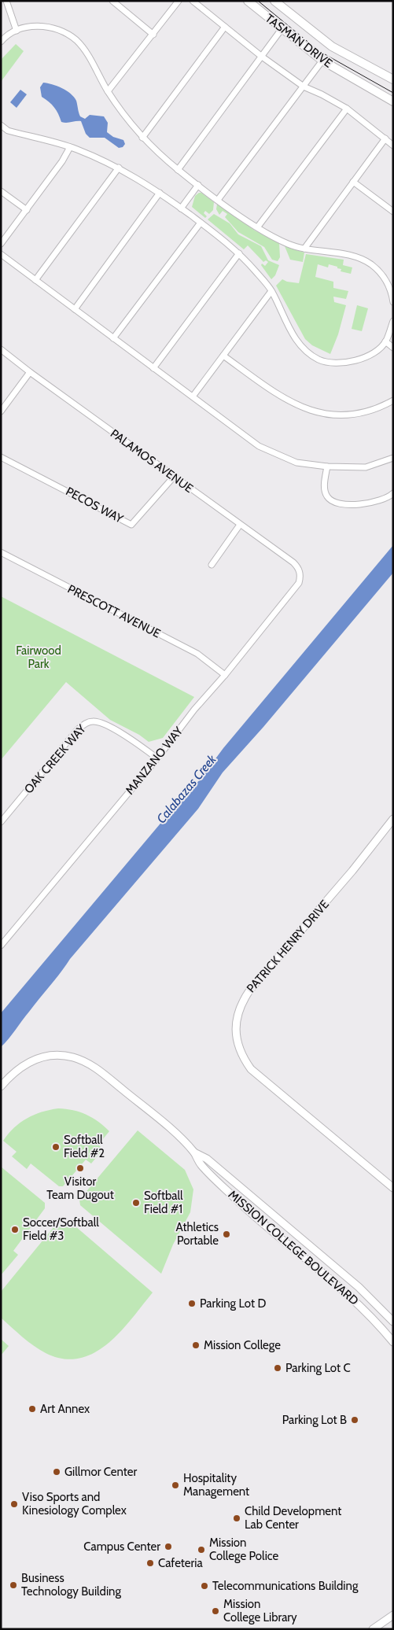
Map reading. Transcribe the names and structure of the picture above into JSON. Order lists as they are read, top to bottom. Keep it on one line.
{"streets":{"main road":["TASMAN DRIVE"],"street":["PALAMOS AVENUE","PECOS WAY","PRESCOTT AVENUE","OAK CREEK WAY","MANZANO WAY","PATRICK HENRY DRIVE","MISSION COLLEGE BOULEVARD"]},"crossings":[["PALAMOS AVENUE","PECOS WAY"],["PALAMOS AVENUE","MANZANO WAY"],["PRESCOTT AVENUE","MANZANO WAY"],["OAK CREEK WAY","MANZANO WAY"]],"water":["Calabazas Creek"],"parks":["Fairwood Park"],"places":["Softball Field #2","Visitor Team Dugout","Softball Field #1","Soccer/Softball Field #3","Athletics Portable","Parking Lot D","Mission College","Parking Lot C","Art Annex","Parking Lot B","Gillmor Center","Hospitality Management","Viso Sports and Kinesiology Complex","Child Development Lab Center","Campus Center","Mission College Police","Cafeteria","Business Technology Building","Telecommunications Building","Mission College Library"]}
